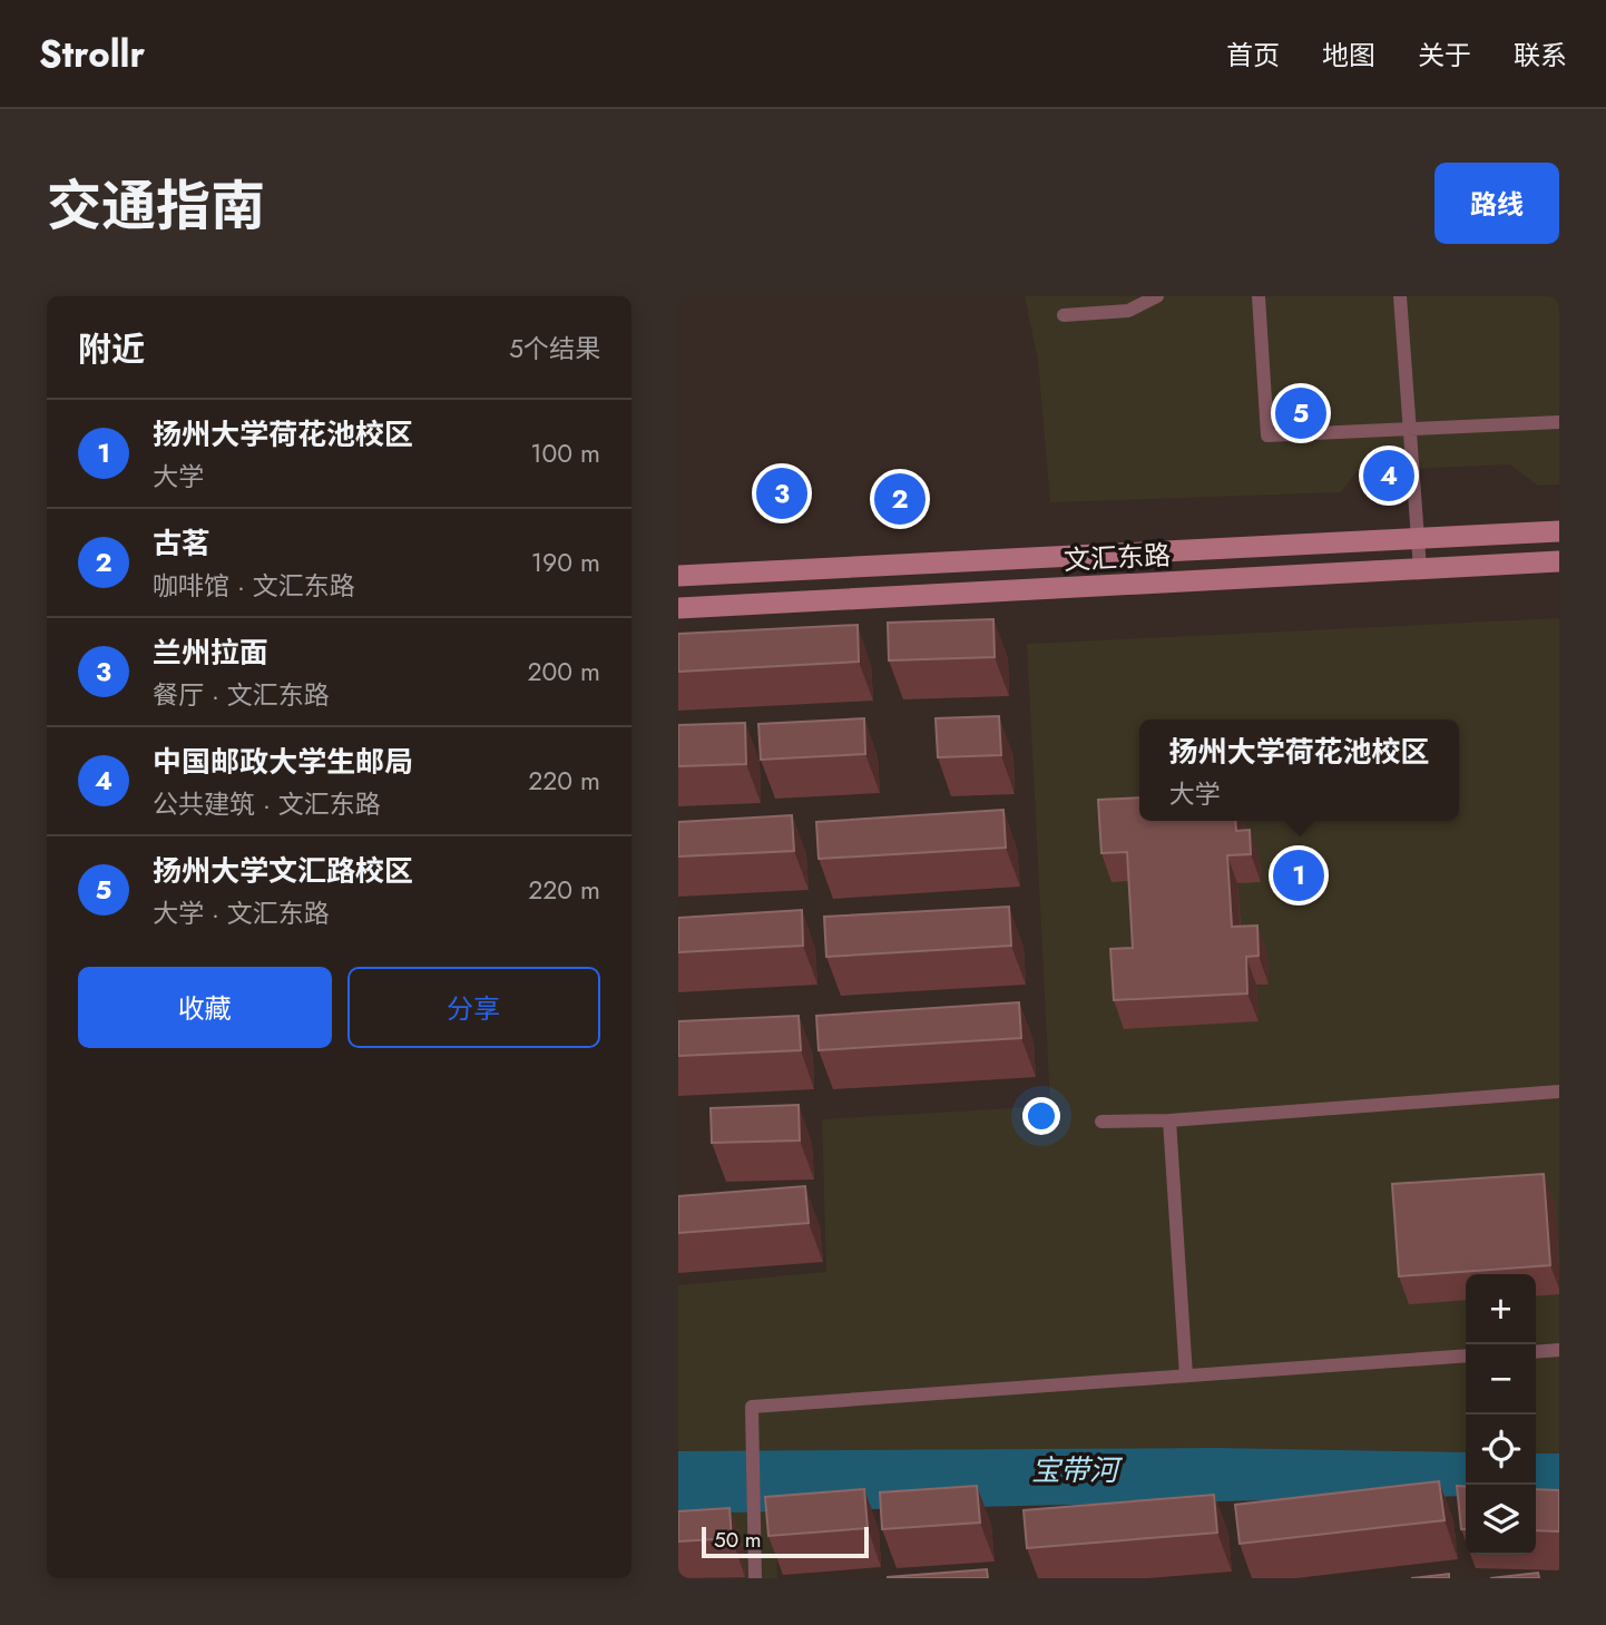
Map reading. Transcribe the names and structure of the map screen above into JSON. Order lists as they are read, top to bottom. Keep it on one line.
{"streets":{"main road":["文汇东路"]},"water":["宝带河"],"scale_bar":"50 m","page":{"header":"Strollr","nav":["首页","地图","关于","联系"],"title":"交通指南","buttons":["路线",["收藏","分享"]],"heading":["附近","5个结果"],"pins":["5","4","3","2","1"],"list":[{"mark":"1","name":"扬州大学荷花池校区","note":"大学","value":"100 m"},{"mark":"2","name":"古茗","note":"咖啡馆 · 文汇东路","value":"190 m"},{"mark":"3","name":"兰州拉面","note":"餐厅 · 文汇东路","value":"200 m"},{"mark":"4","name":"中国邮政大学生邮局","note":"公共建筑 · 文汇东路","value":"220 m"},{"mark":"5","name":"扬州大学文汇路校区","note":"大学 · 文汇东路","value":"220 m"}],"popup":["扬州大学荷花池校区","大学"],"map_buttons":["+","−"],"scale":"50 m"}}
